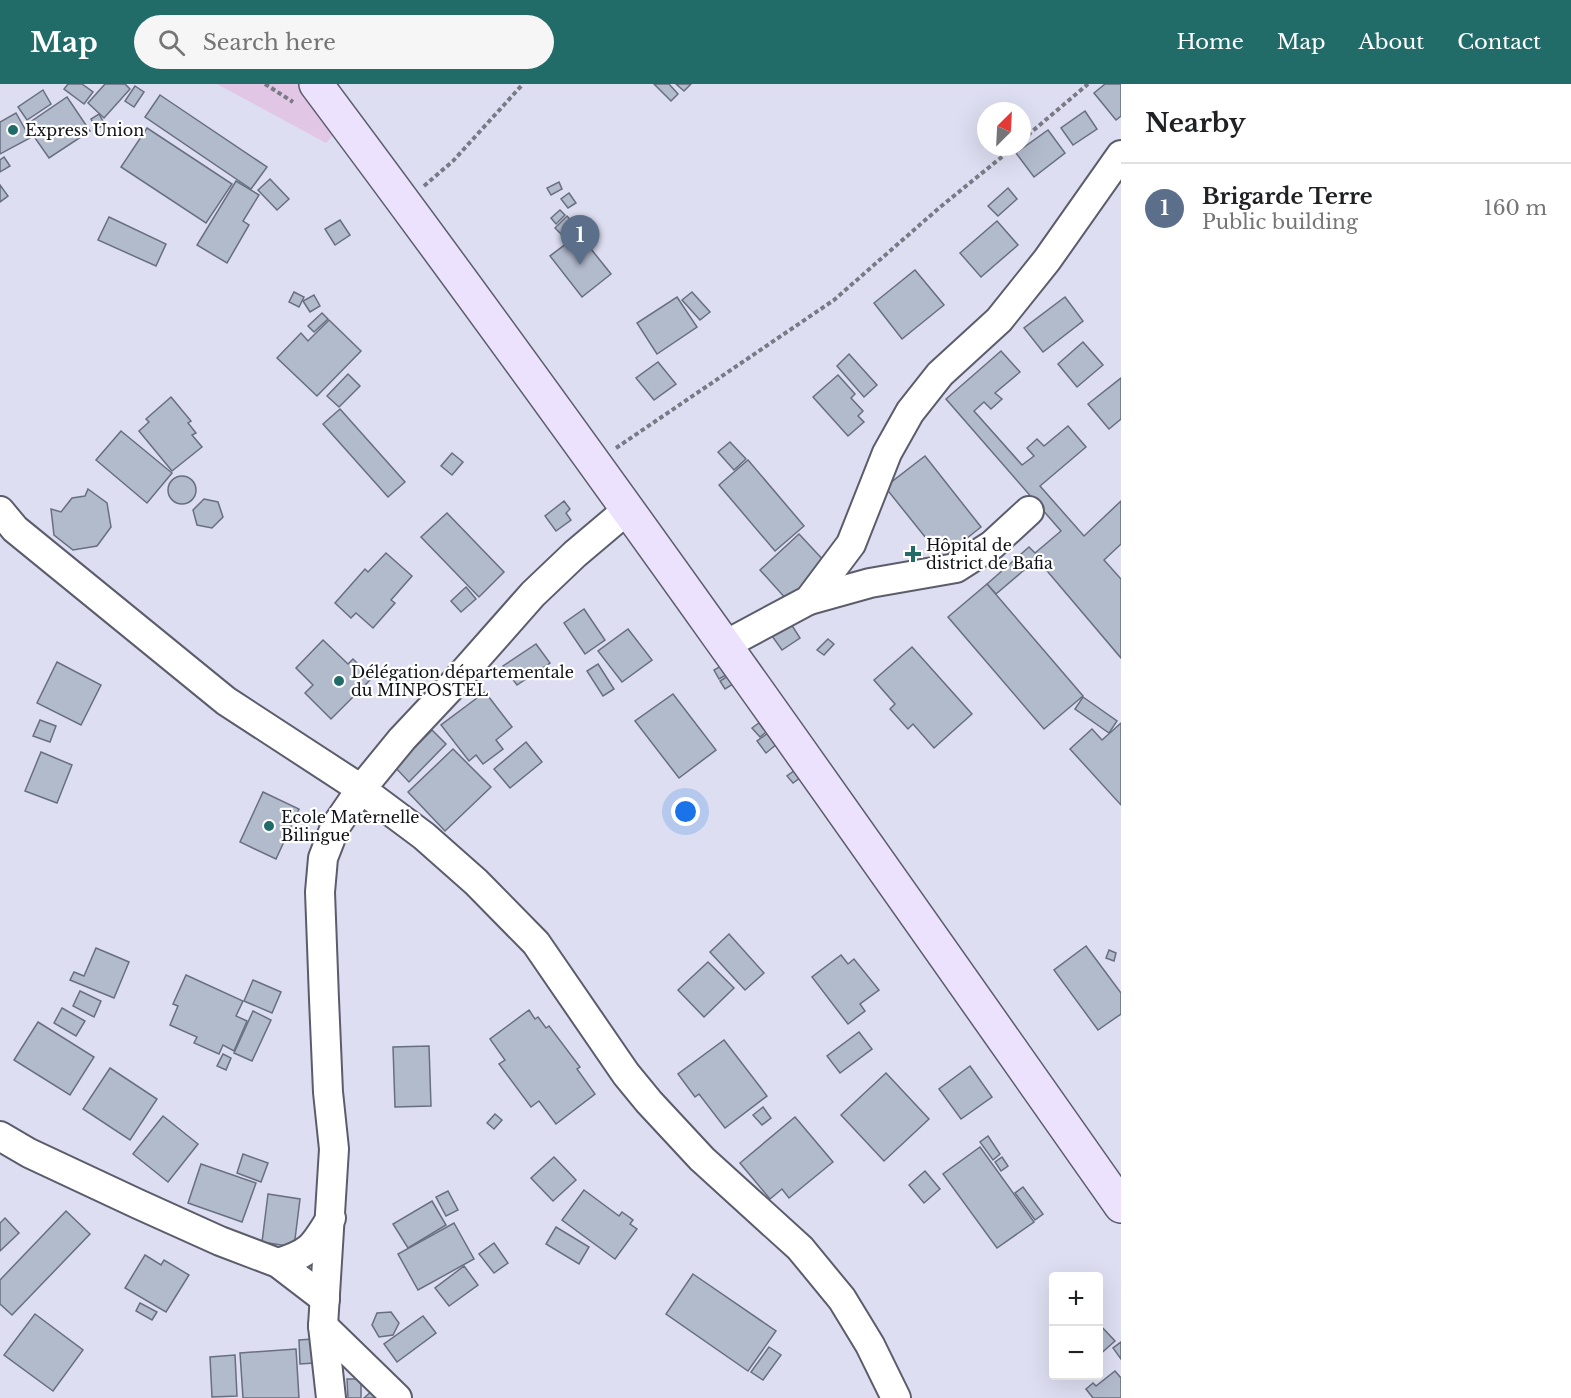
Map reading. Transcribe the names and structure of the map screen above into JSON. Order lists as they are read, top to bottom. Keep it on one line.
{"places":{"other":["Express Union","Délégation départementale du MINPOSTEL","Ecole Maternelle Bilingue"],"health":["Hôpital de district de Bafia"]},"north":"top right","page":{"header":"Map","search":"Search here","nav":["Home","Map","About","Contact"],"heading":"Nearby","list":[{"mark":"1","name":"Brigarde Terre","note":"Public building","value":"160 m"}],"pins":"1","map_buttons":["+","−"]}}
